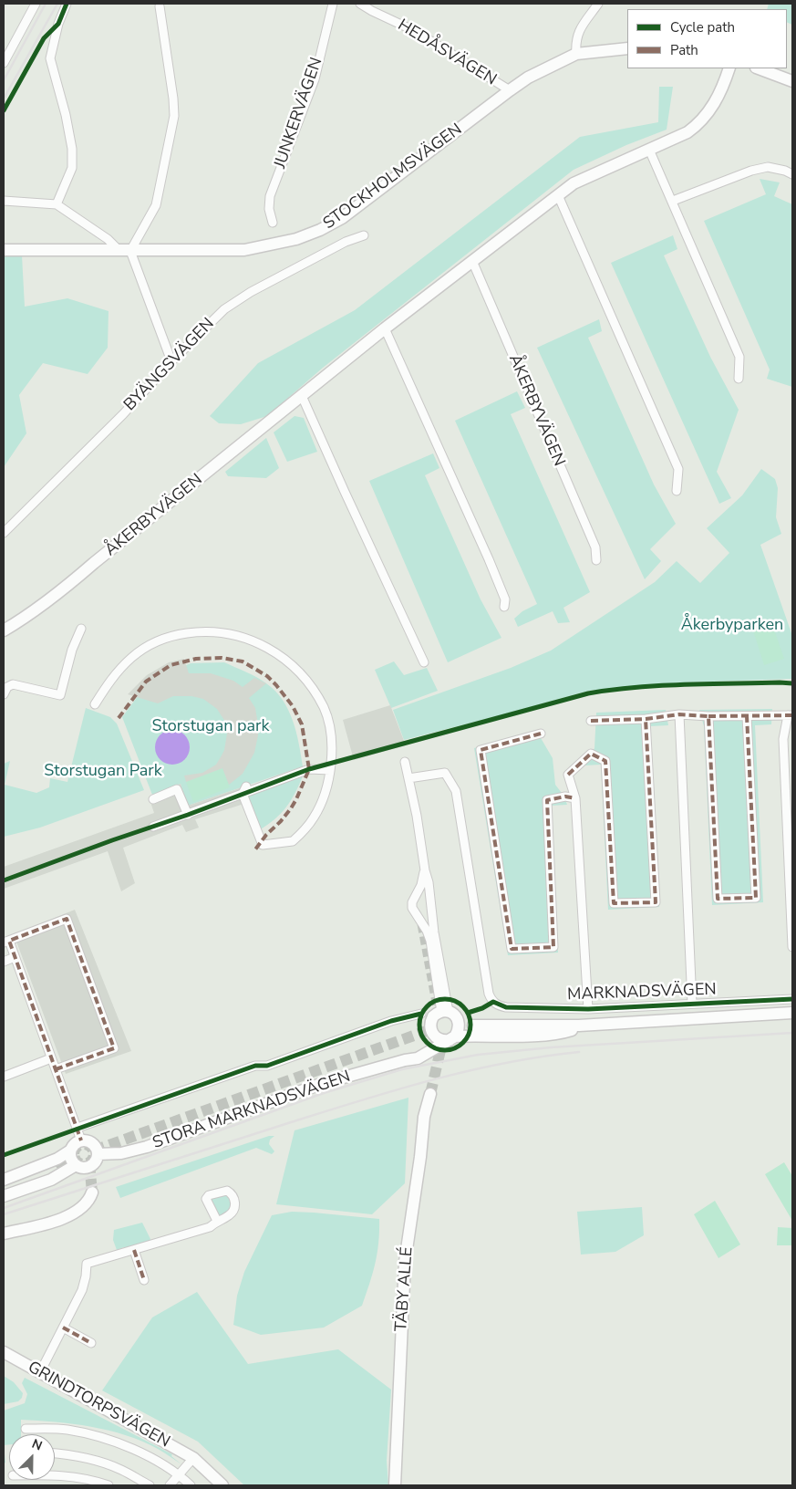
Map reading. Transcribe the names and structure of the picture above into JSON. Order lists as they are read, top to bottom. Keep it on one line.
{"streets":{"street":["HEDÅSVÄGEN","JUNKERVÄGEN","STOCKHOLMSVÄGEN","BYÄNGSVÄGEN","ÅKERBYVÄGEN","MARKNADSVÄGEN","STORA MARKNADSVÄGEN","TÄBY ALLÉ","GRINDTORPSVÄGEN"]},"crossings":[["HEDÅSVÄGEN","STOCKHOLMSVÄGEN"]],"parks":["Åkerbyparken","Storstugan park","Storstugan Park"],"legend":["Cycle path","Path"],"north":"top right"}
